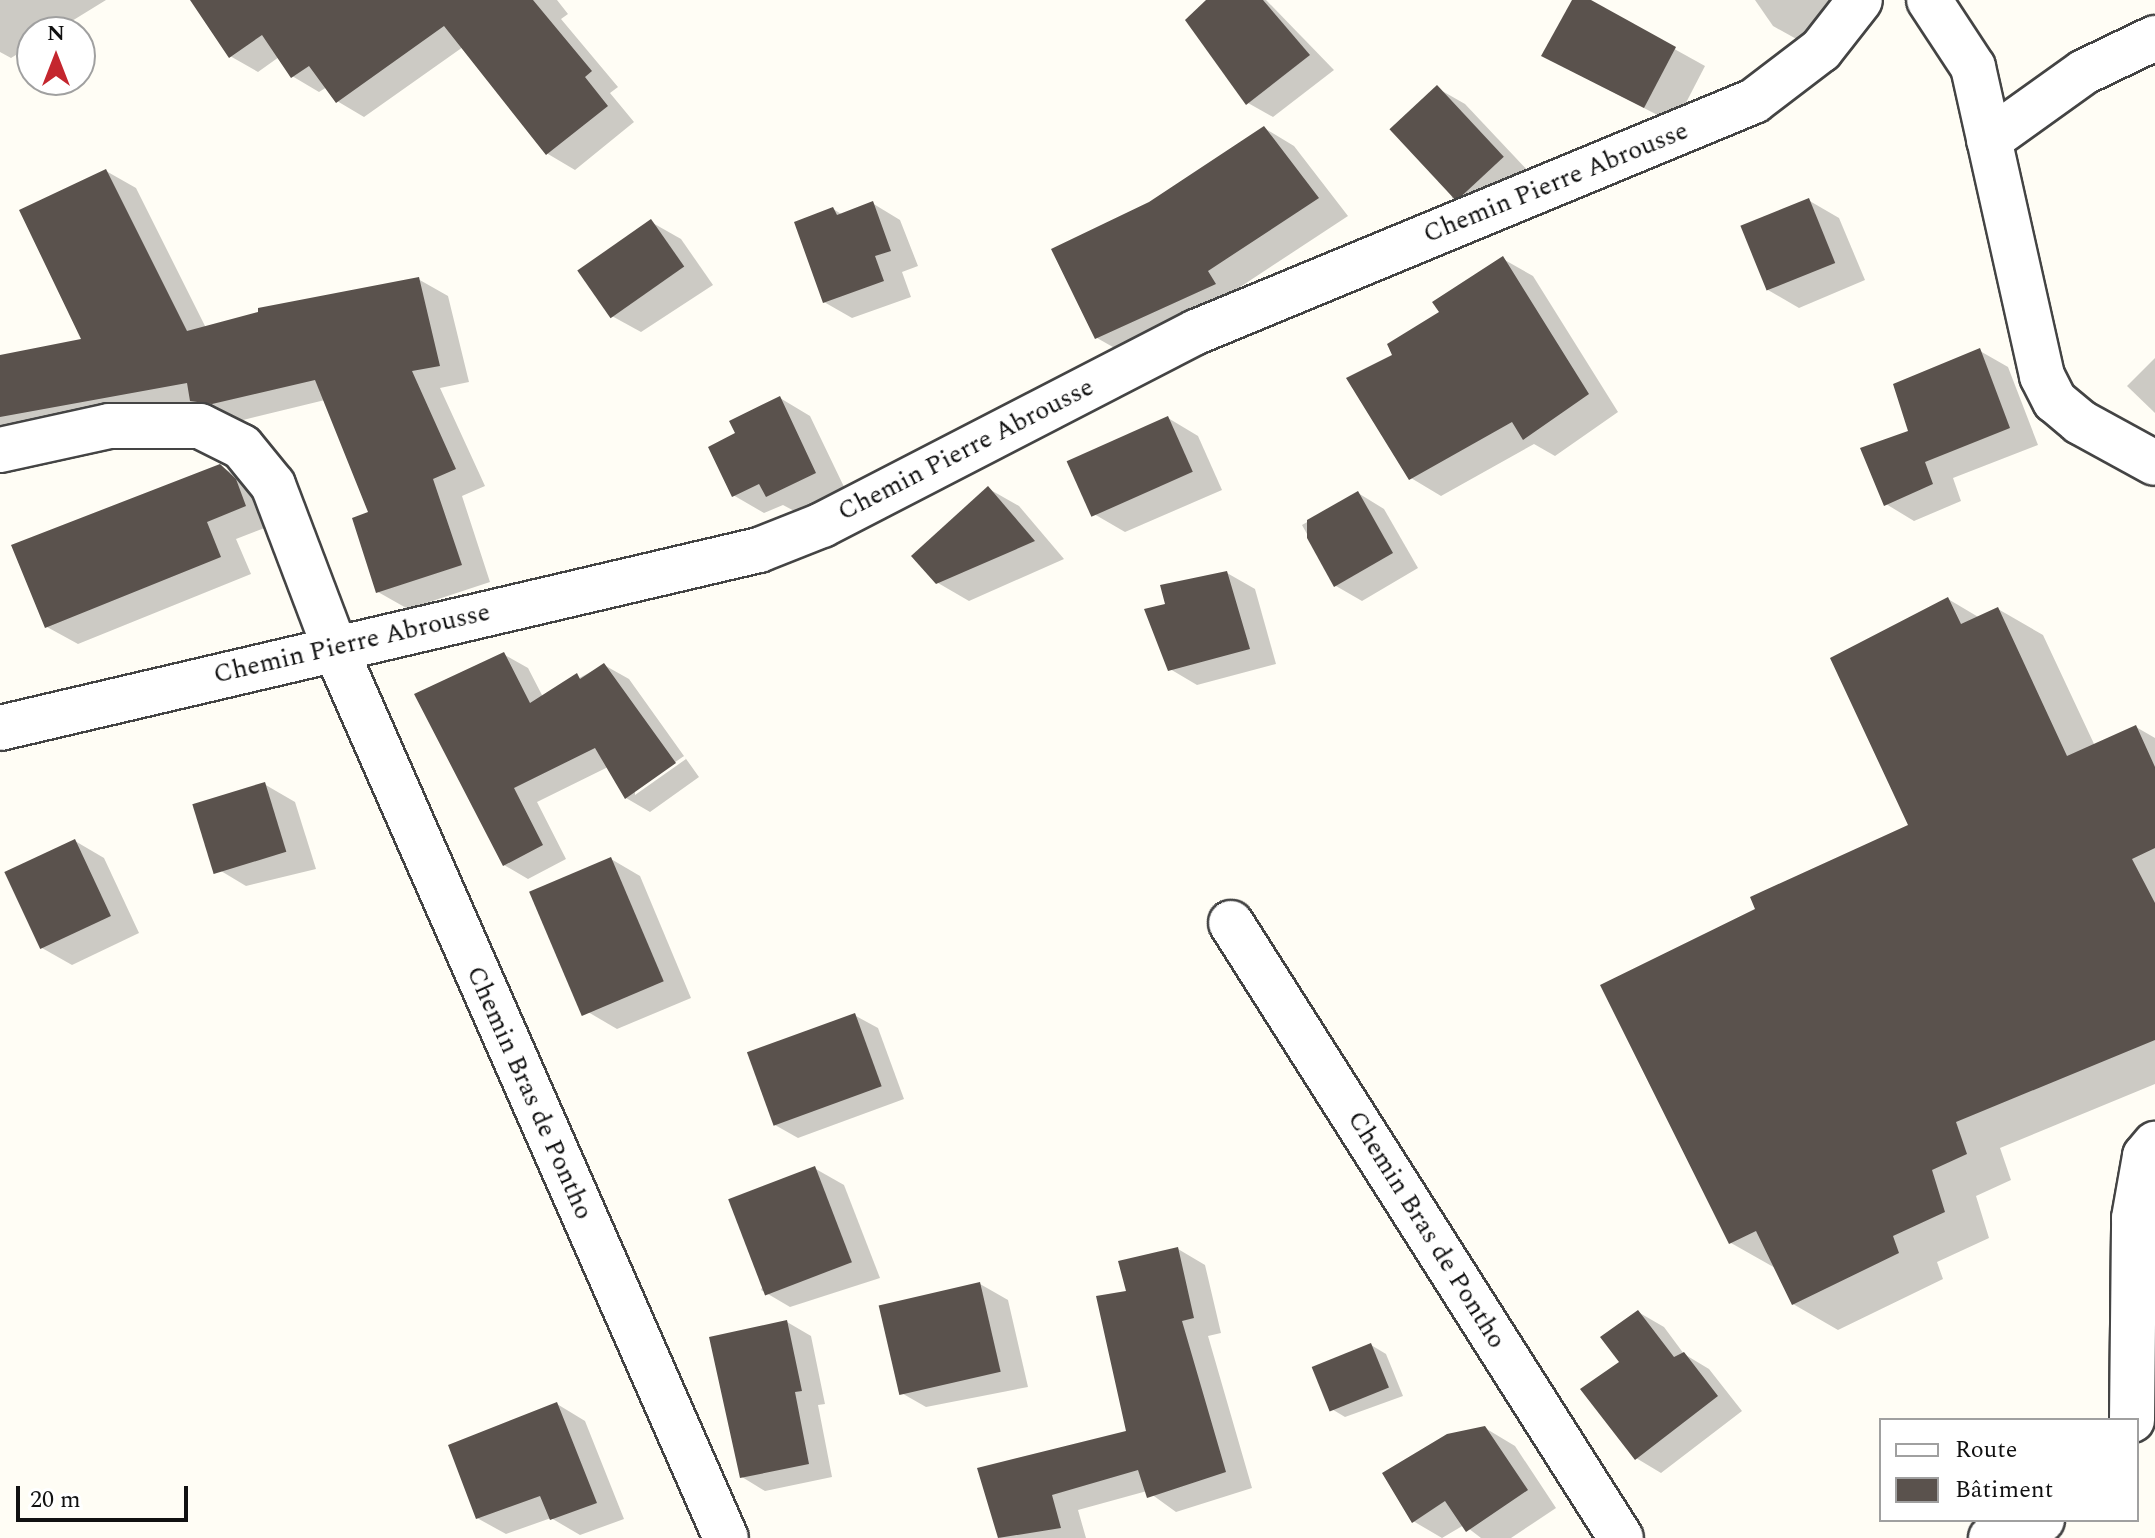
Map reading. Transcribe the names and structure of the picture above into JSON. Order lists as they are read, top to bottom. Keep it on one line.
{"streets":{"street":["Chemin Pierre Abrousse","Chemin Bras de Pontho"]},"crossings":[["Chemin Pierre Abrousse","Chemin Bras de Pontho"]],"legend":["Route","Bâtiment"],"scale_bar":"20 m","north":"top"}
